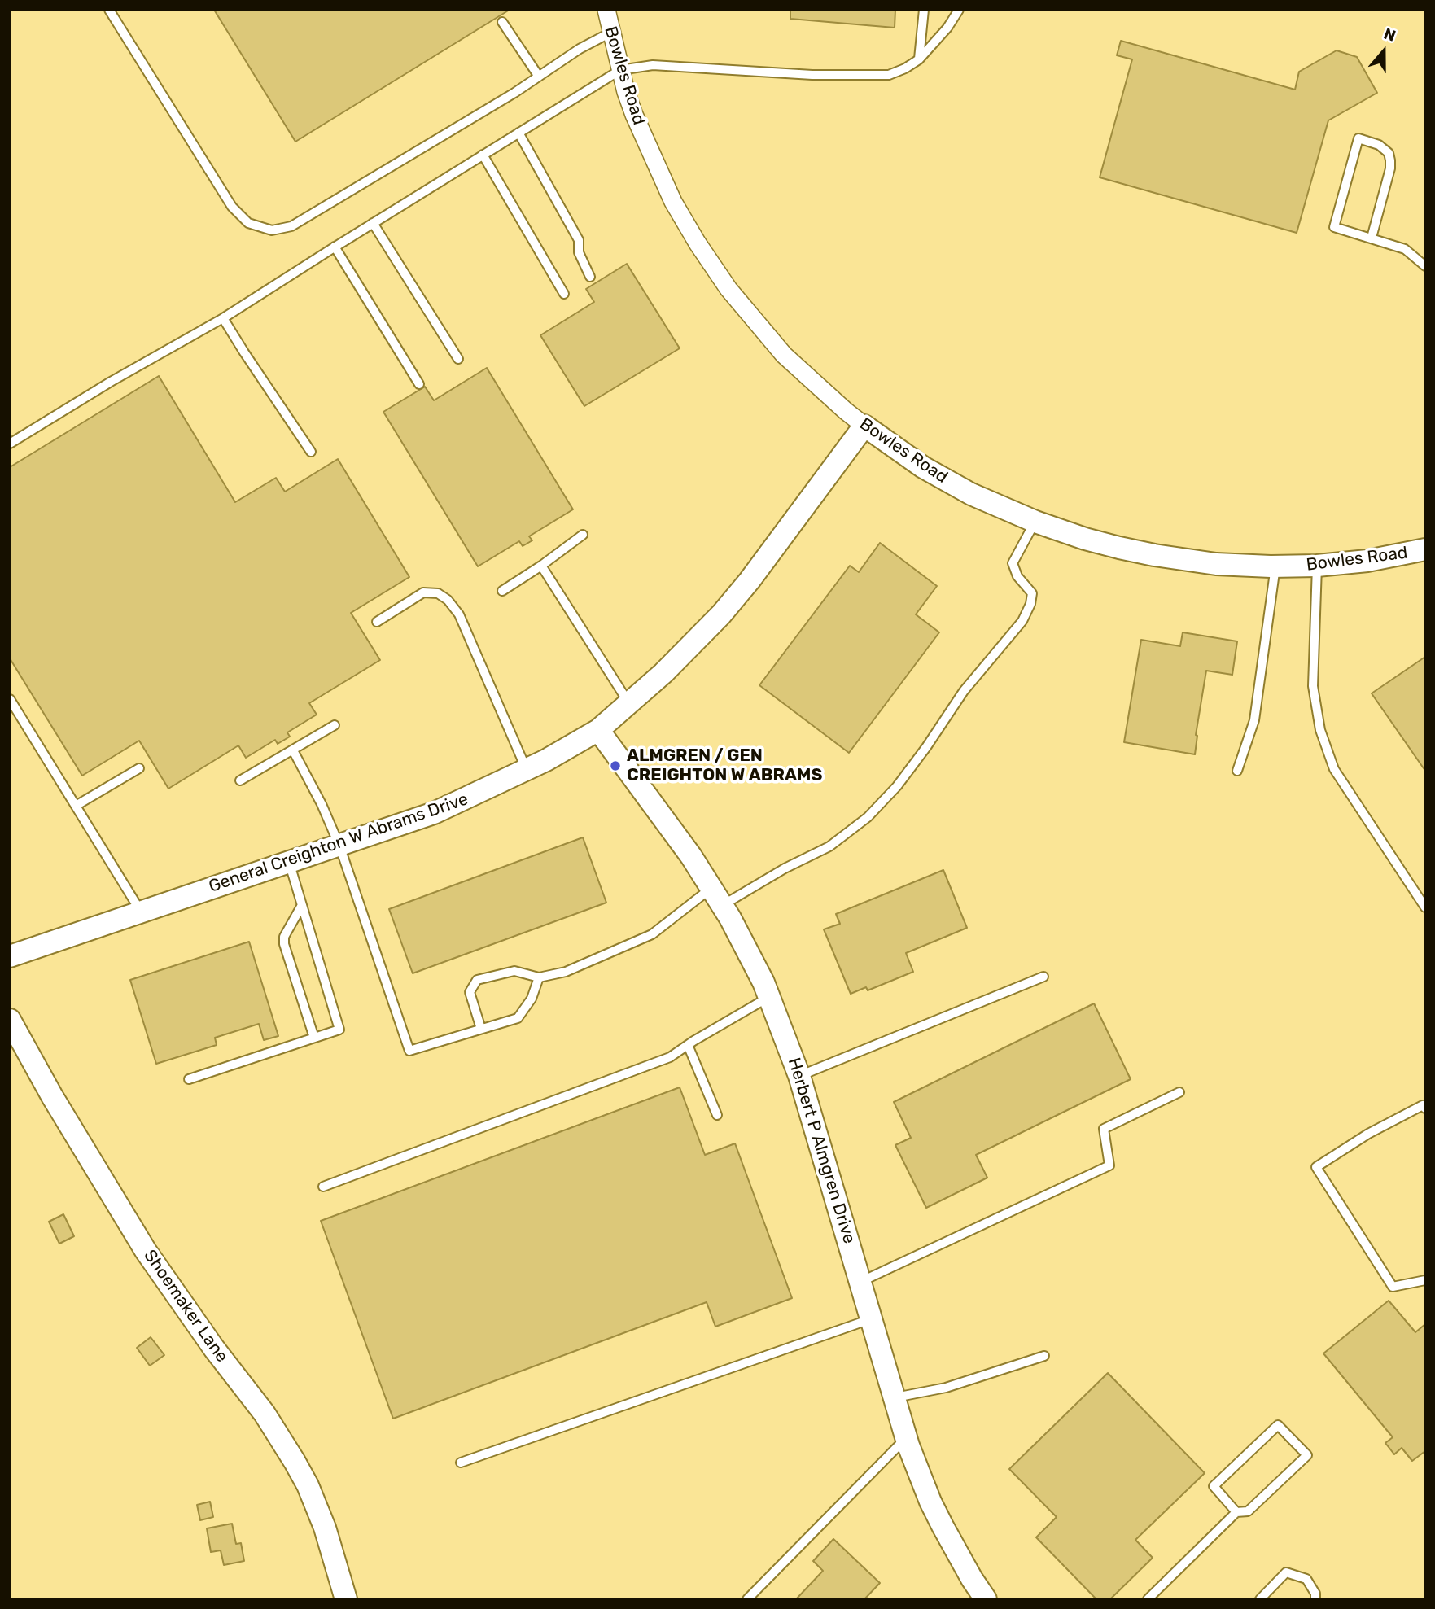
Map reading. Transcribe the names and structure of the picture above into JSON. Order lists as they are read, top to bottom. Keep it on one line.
{"streets":{"street":["Bowles Road","General Creighton W Abrams Drive","Herbert P Almgren Drive","Shoemaker Lane"]},"crossings":[["Bowles Road","General Creighton W Abrams Drive"],["General Creighton W Abrams Drive","Herbert P Almgren Drive"]],"places":["ALMGREN / GEN CREIGHTON W ABRAMS"],"north":"top"}
